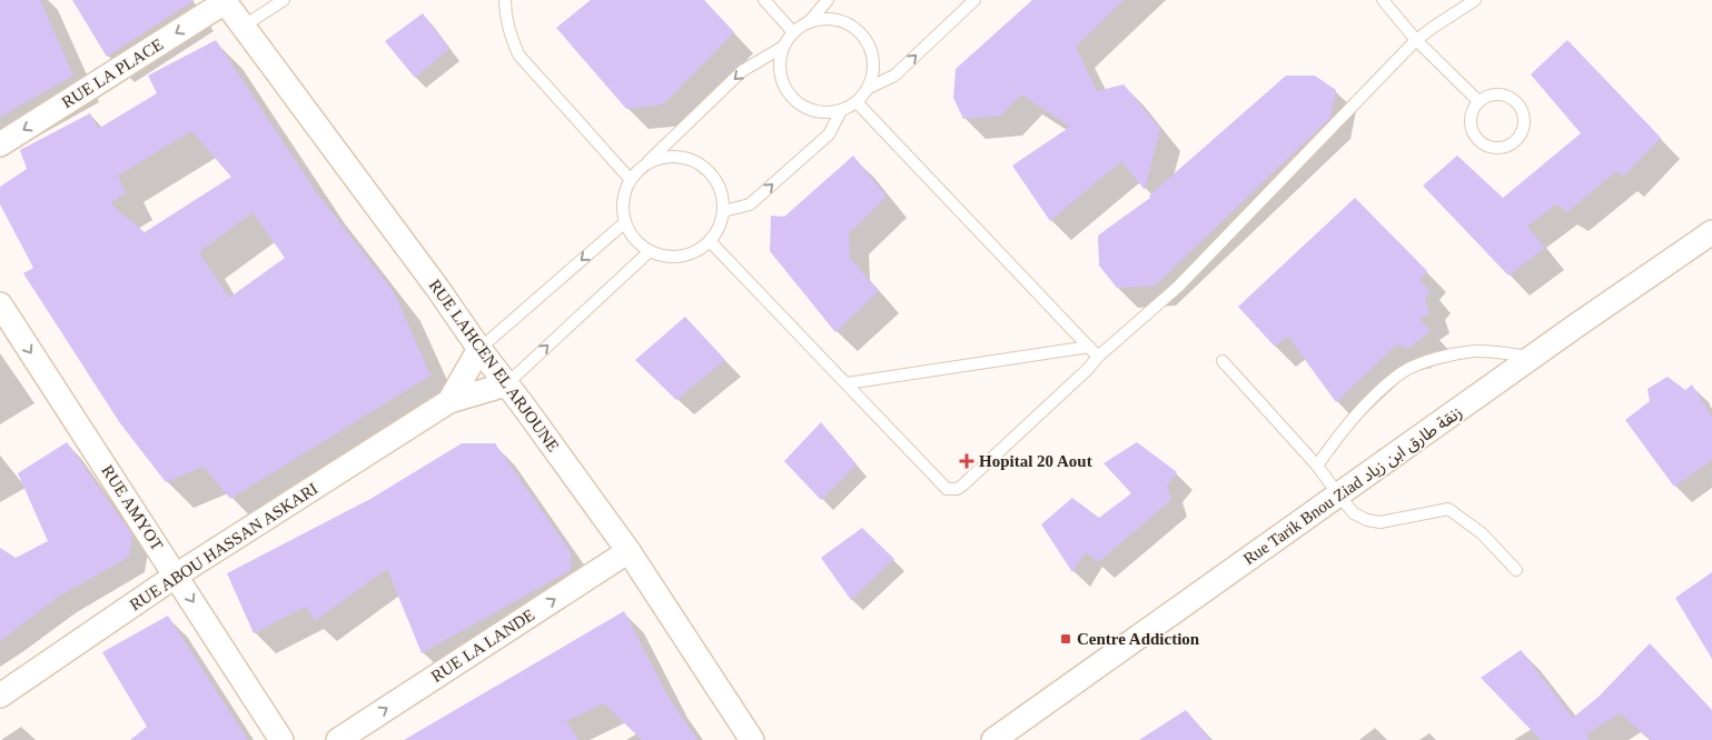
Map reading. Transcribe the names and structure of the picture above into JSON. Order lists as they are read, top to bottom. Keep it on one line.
{"streets":{"street":["RUE LA PLACE","RUE LAHCEN EL ARJOUNE","Rue Tarik Bnou Ziad زنقة طارق ابن زياد","RUE AMYOT","RUE ABOU HASSAN ASKARI","RUE LA LANDE"]},"crossings":[["RUE LA PLACE","RUE LAHCEN EL ARJOUNE"],["RUE LAHCEN EL ARJOUNE","RUE ABOU HASSAN ASKARI"],["RUE LAHCEN EL ARJOUNE","RUE LA LANDE"],["RUE AMYOT","RUE ABOU HASSAN ASKARI"]],"one_way":["RUE LA PLACE","RUE AMYOT","RUE LA LANDE"],"places":{"health":["Hopital 20 Aout"],"transit":["Centre Addiction"]}}
